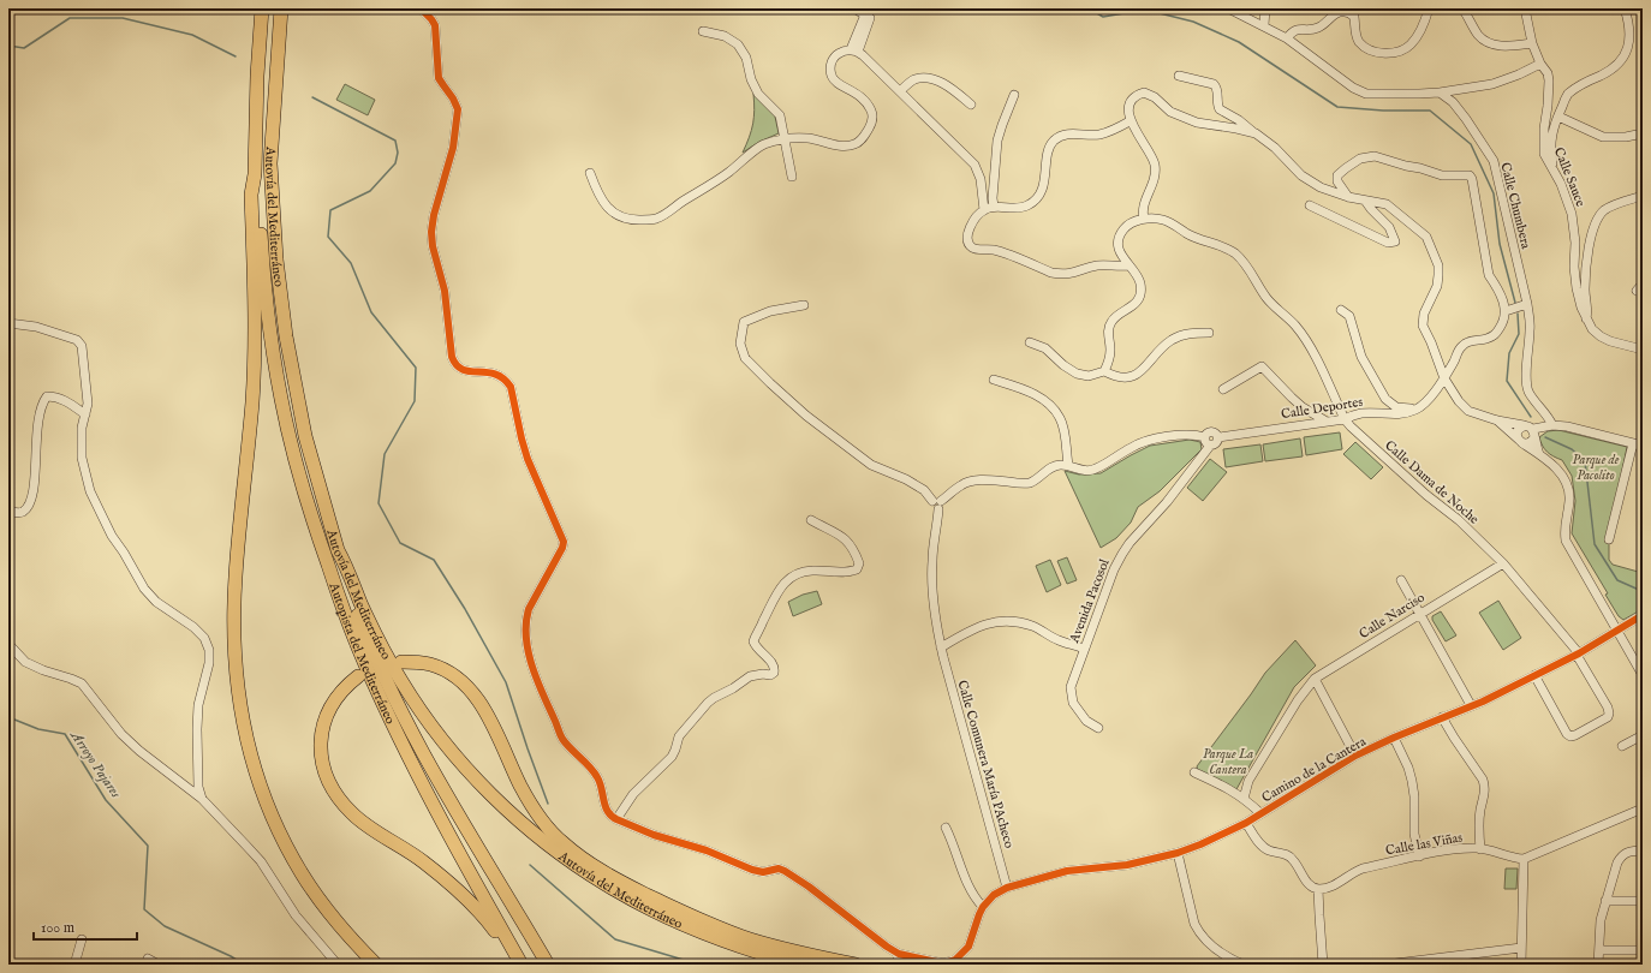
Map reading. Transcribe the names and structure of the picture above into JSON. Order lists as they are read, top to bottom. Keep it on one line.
{"streets":{"highway":["Autovía del Mediterráneo","Autopista del Mediterráneo"],"street":["Calle Sauce","Calle Chumbera","Calle Deportes","Calle Dama de Noche","Avenida Pacosol","Calle Narciso","Calle Comunera María PAcheco","Camino de la Cantera","Calle las Viñas"]},"crossings":[["Autovía del Mediterráneo","Autopista del Mediterráneo"],["Calle Deportes","Calle Dama de Noche"],["Calle Deportes","Avenida Pacosol"],["Calle Dama de Noche","Calle Narciso"],["Calle Comunera María PAcheco","Camino de la Cantera"]],"water":["Arroyo Pajares"],"parks":["Parque de Pacolito","Parque La Cantera"],"scale_bar":"100 m"}
